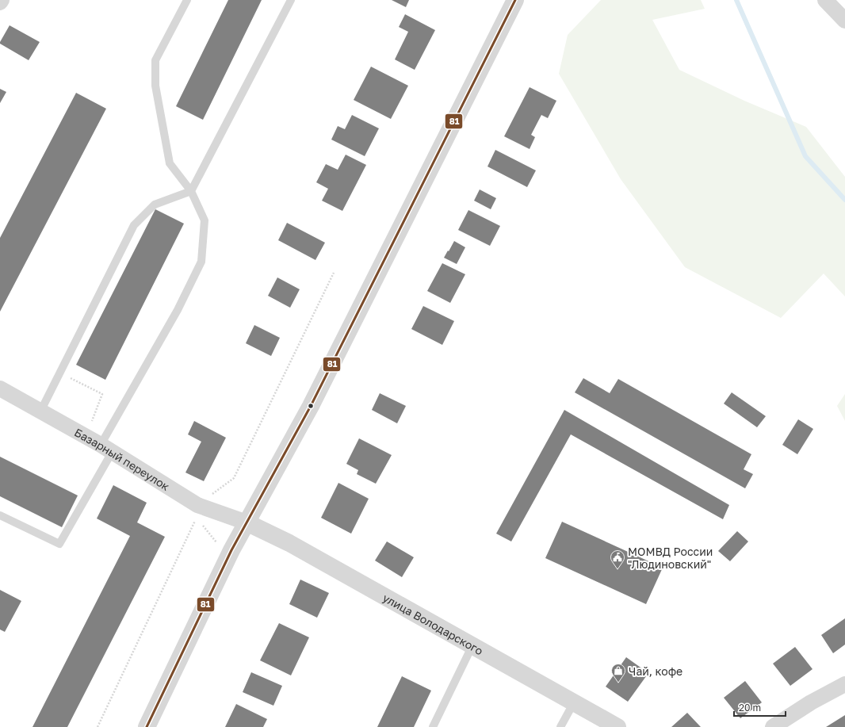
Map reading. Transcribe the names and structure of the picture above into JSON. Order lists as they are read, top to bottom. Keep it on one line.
{"streets":{"street":["Базарный переулок","улица Володарского"]},"crossings":[["Базарный переулок","улица Володарского"]],"places":{"public building":["МОМВД России \"Людиновский\""],"shop":["Чай, кофе"]},"lines":["transit line 81"],"scale_bar":"20 m"}
